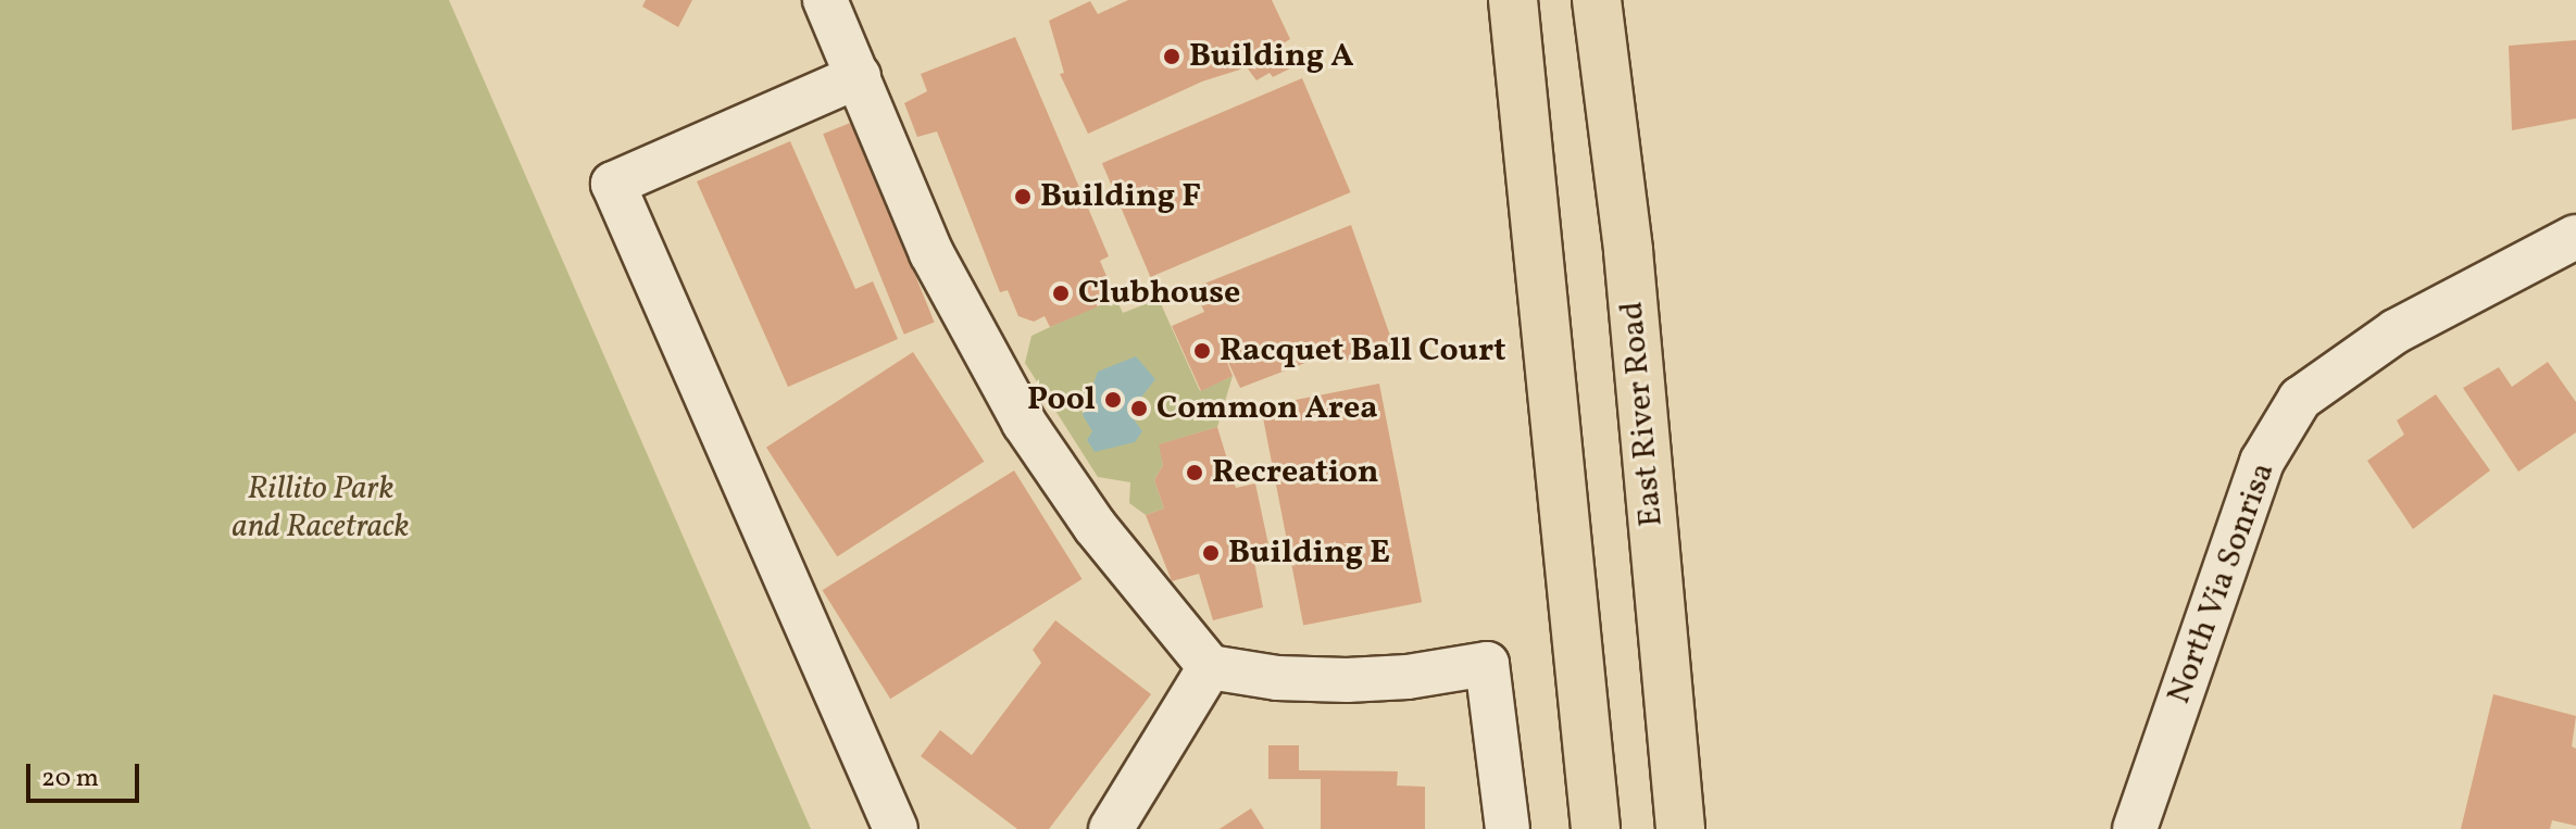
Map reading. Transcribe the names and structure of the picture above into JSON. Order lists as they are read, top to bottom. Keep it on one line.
{"streets":{"main road":["East River Road"],"street":["North Via Sonrisa"]},"parks":["Rillito Park and Racetrack"],"places":["Building A","Building F","Clubhouse","Racquet Ball Court","Pool","Common Area","Recreation","Building E"],"scale_bar":"20 m"}
